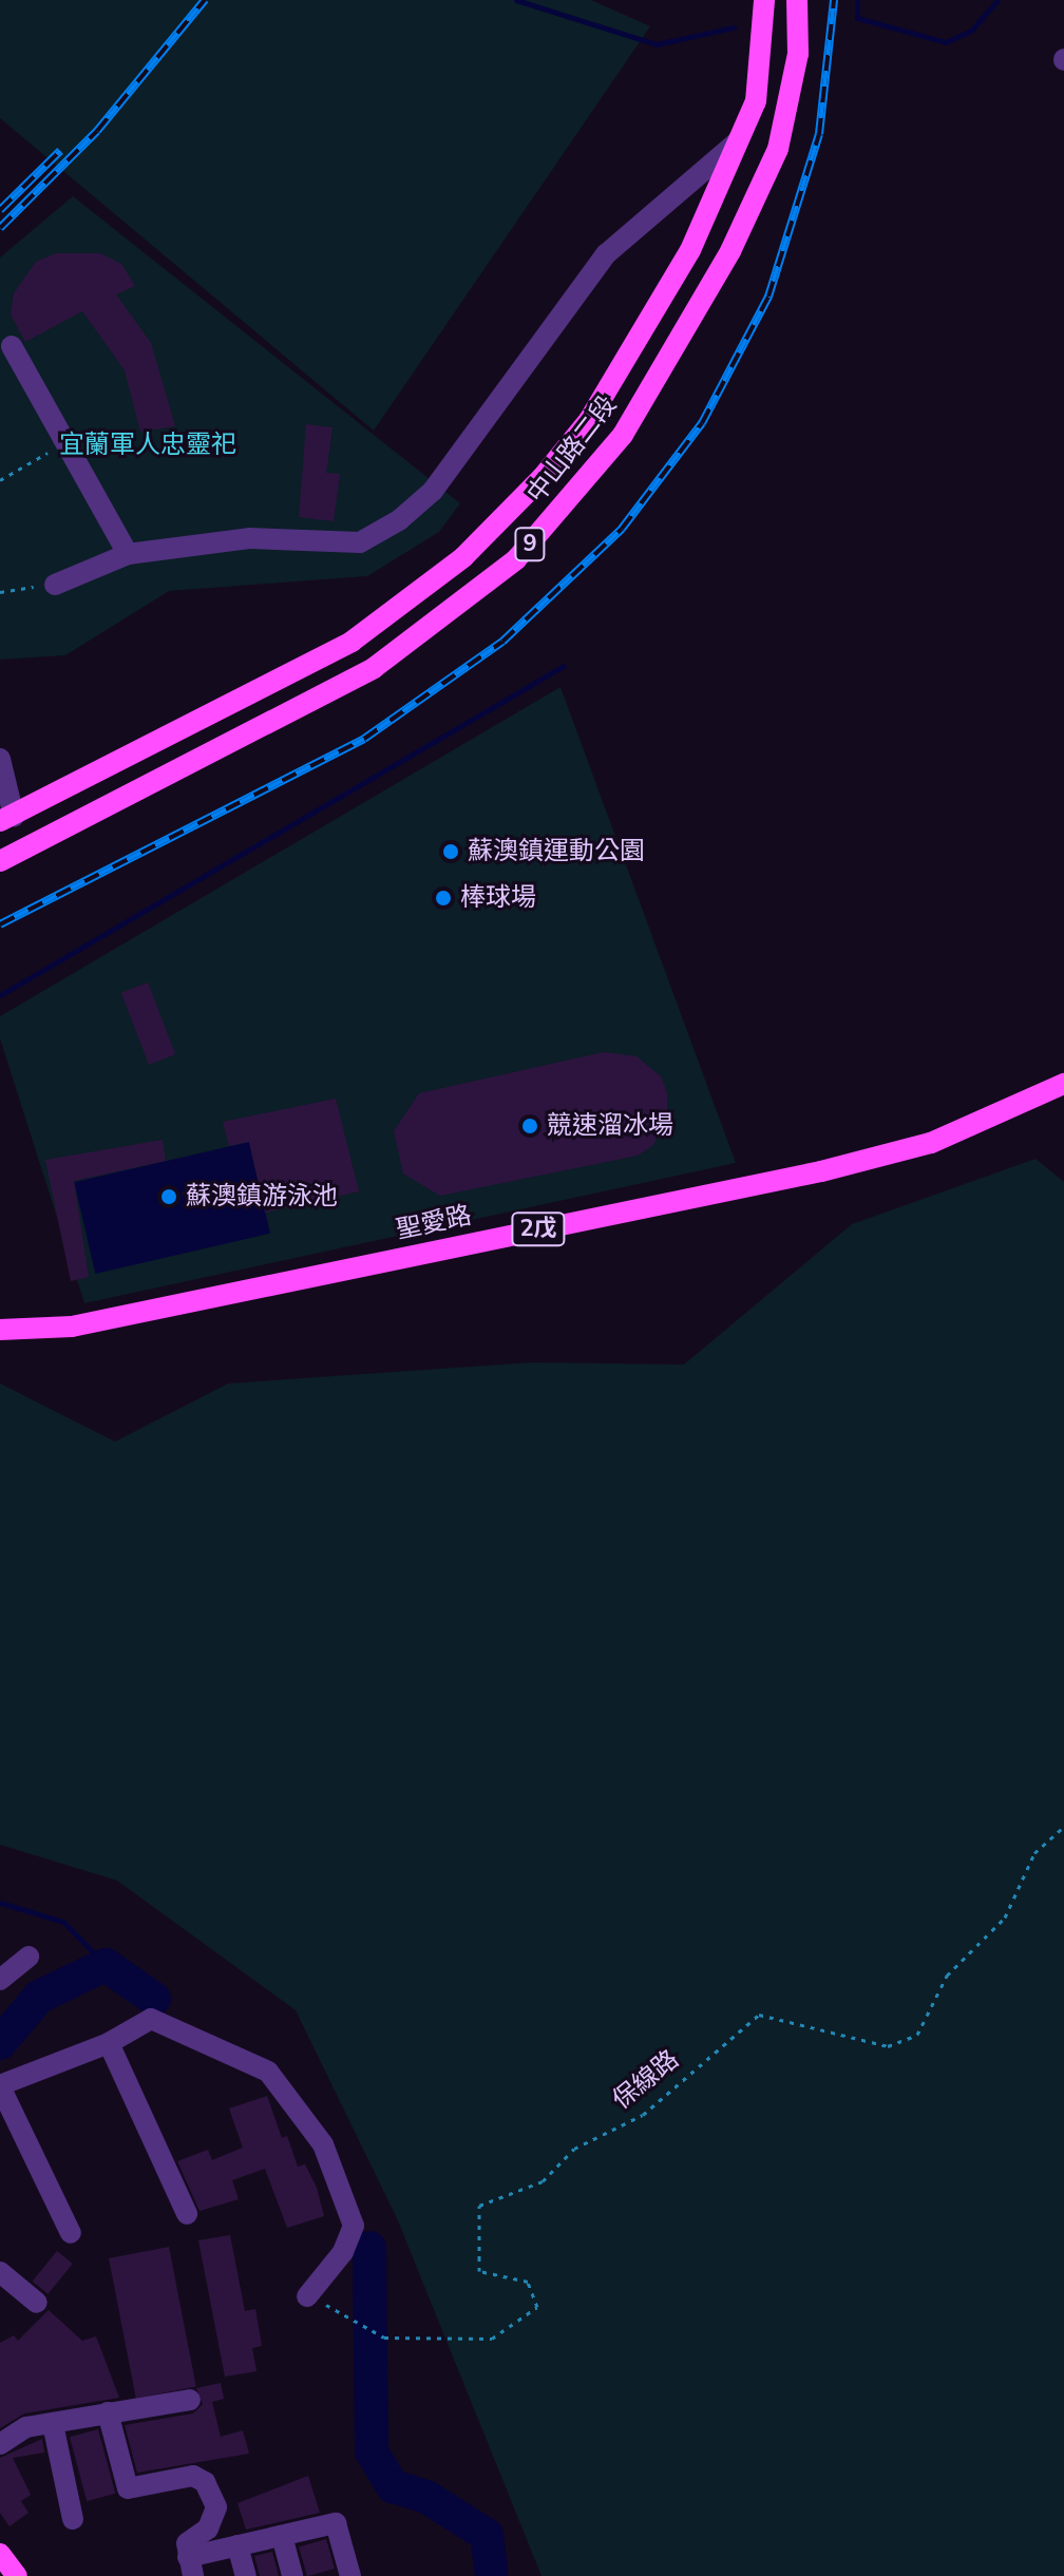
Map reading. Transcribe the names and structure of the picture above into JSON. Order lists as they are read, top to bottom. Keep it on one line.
{"streets":{"main road":["中山路二段","9","聖愛路","2戊"],"path":["保線路"]},"parks":["宜蘭軍人忠靈祀"],"places":["蘇澳鎮運動公園","棒球場","競速溜冰場","蘇澳鎮游泳池"]}
